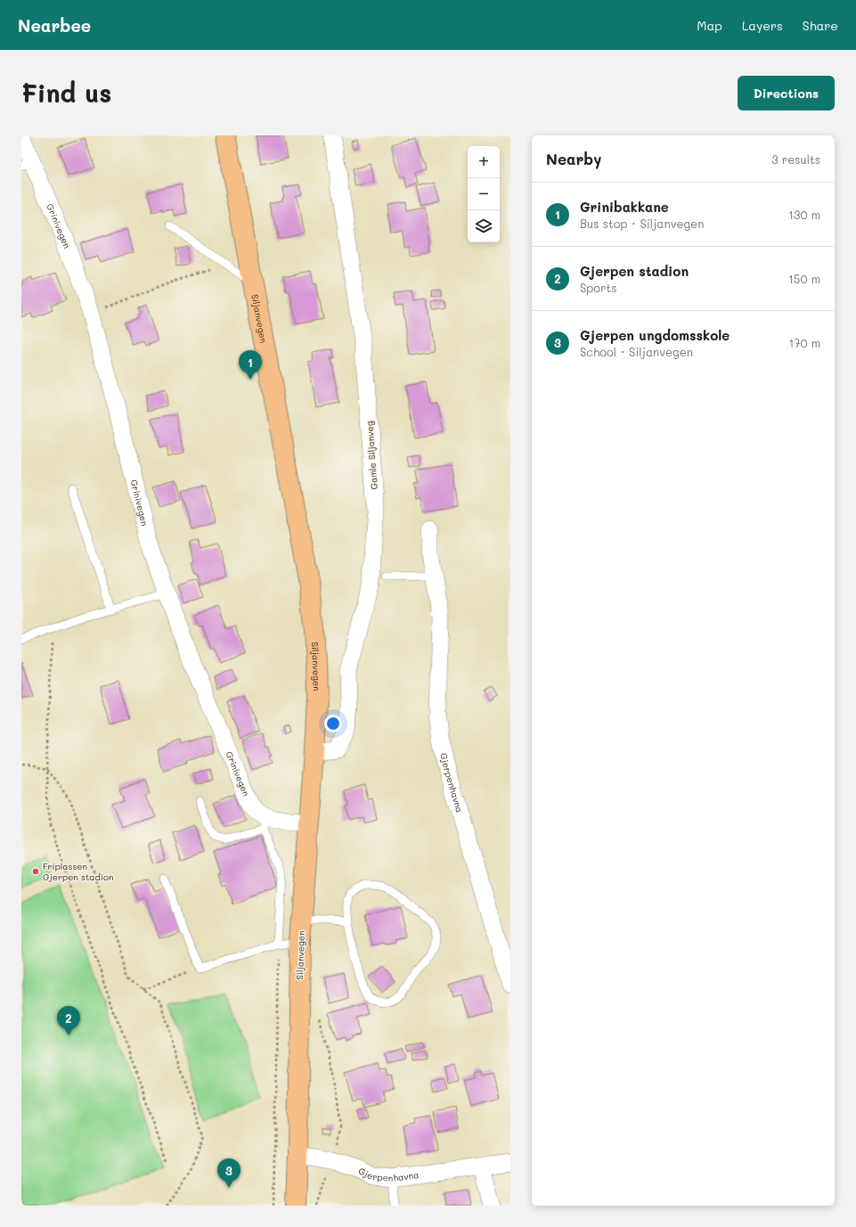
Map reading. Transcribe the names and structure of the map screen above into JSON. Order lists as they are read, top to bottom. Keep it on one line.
{"streets":{"main road":["Siljanvegen"],"street":["Grinivegen","Gamle Siljanveg","Gjerpenhavna"]},"crossings":[["Siljanvegen","Gamle Siljanveg"],["Siljanvegen","Gjerpenhavna"]],"places":["Friplassen Gjerpen stadion"],"page":{"header":"Nearbee","nav":["Map","Layers","Share"],"buttons":"Directions","title":"Find us","heading":["Nearby","3 results"],"map_buttons":["+","−"],"list":[{"mark":"1","name":"Grinibakkane","note":"Bus stop · Siljanvegen","value":"130 m"},{"mark":"2","name":"Gjerpen stadion","note":"Sports","value":"150 m"},{"mark":"3","name":"Gjerpen ungdomsskole","note":"School · Siljanvegen","value":"170 m"}],"pins":["1","2","3"]}}
